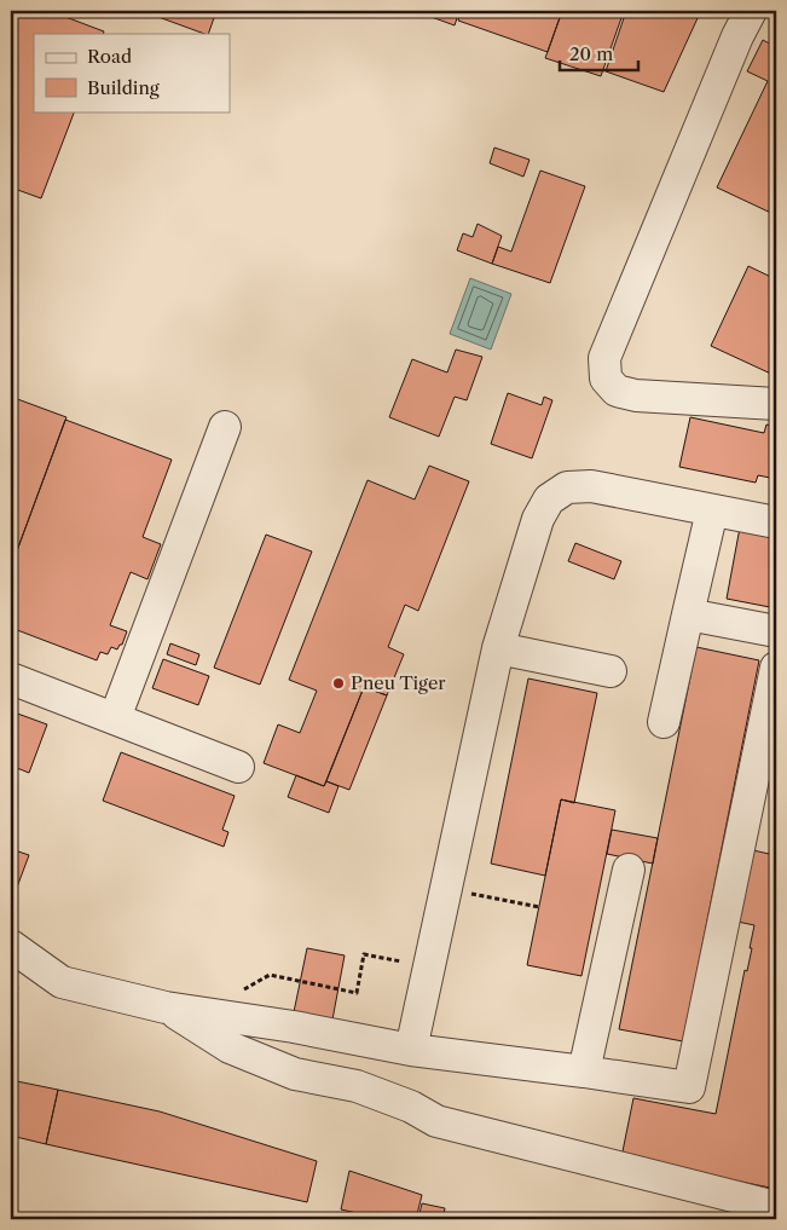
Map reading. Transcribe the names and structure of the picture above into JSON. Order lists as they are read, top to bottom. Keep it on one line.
{"places":["Pneu Tiger"],"legend":["Road","Building"],"scale_bar":"20 m"}
